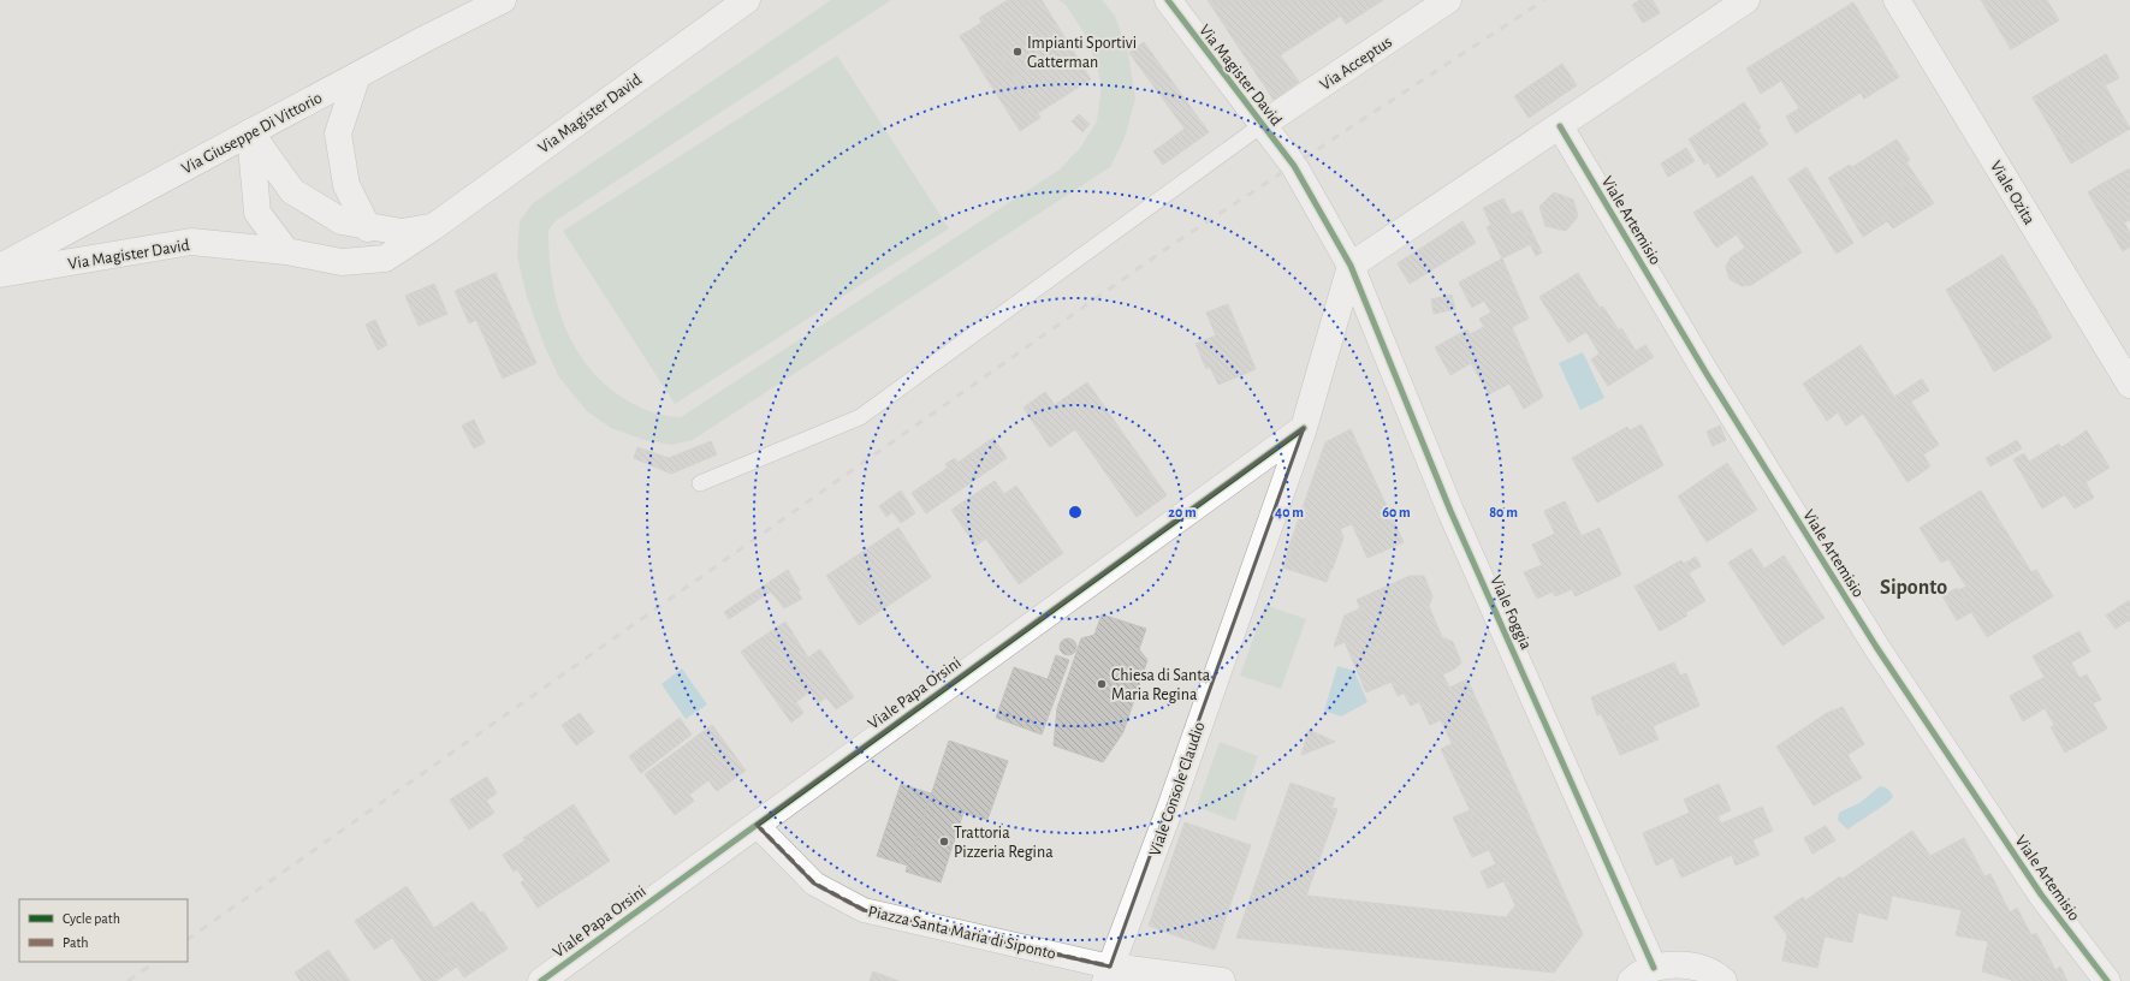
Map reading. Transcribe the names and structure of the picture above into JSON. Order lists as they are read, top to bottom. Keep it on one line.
{"streets":{"street":["Via Acceptus","Via Magister David","Via Giuseppe Di Vittorio","Viale Ozita","Viale Artemisio","Viale Foggia","Viale Papa Orsini","Viale Console Claudio","Piazza Santa Maria di Siponto"]},"crossings":[["Via Acceptus","Via Magister David"],["Via Magister David","Via Giuseppe Di Vittorio"],["Via Magister David","Viale Foggia"],["Via Magister David","Viale Console Claudio"],["Viale Foggia","Viale Console Claudio"],["Viale Papa Orsini","Viale Console Claudio"],["Viale Papa Orsini","Piazza Santa Maria di Siponto"],["Viale Console Claudio","Piazza Santa Maria di Siponto"]],"districts":["Siponto"],"places":["Impianti Sportivi Gatterman","Chiesa di Santa Maria Regina","Trattoria Pizzeria Regina"],"legend":["Cycle path","Path"],"rings":["20 m","40 m","60 m","80 m"]}
